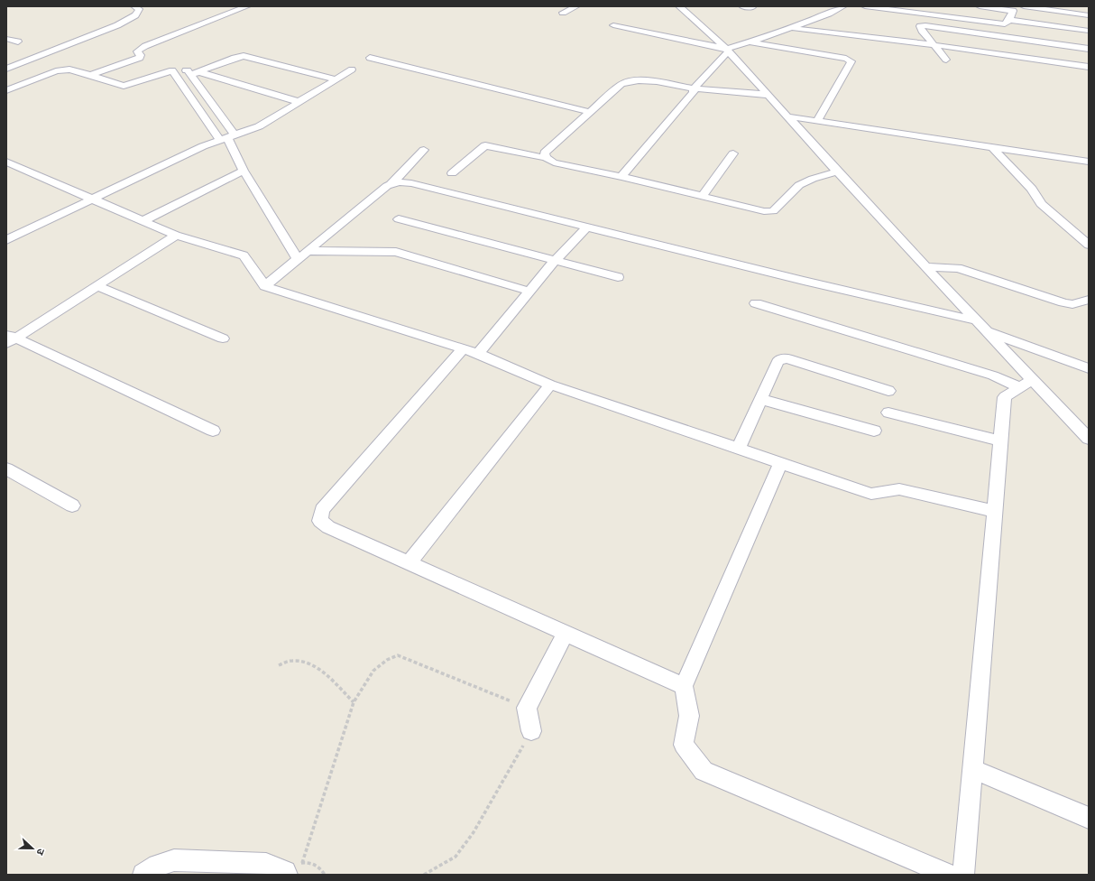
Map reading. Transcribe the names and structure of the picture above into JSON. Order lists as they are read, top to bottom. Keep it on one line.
{"north":"right"}
